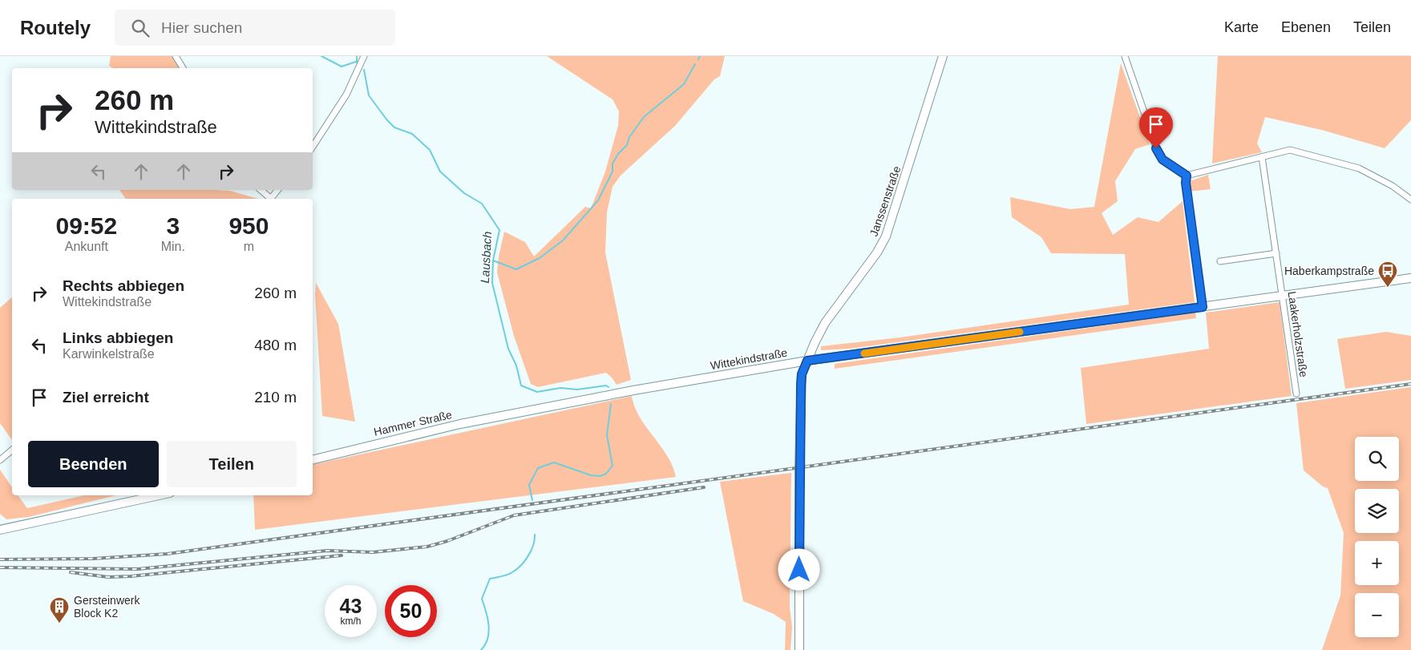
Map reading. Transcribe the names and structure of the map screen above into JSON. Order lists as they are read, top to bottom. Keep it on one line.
{"streets":{"main road":["Janssenstraße","Wittekindstraße","Hammer Straße"],"street":["Laakerholzstraße"]},"crossings":[["Janssenstraße","Wittekindstraße"],["Laakerholzstraße","Wittekindstraße"],["Wittekindstraße","Hammer Straße"]],"water":["Lausbach"],"places":{"bus stop":["Haberkampstraße"],"building":["Gersteinwerk Block K2"]},"page":{"header":"Routely","search":"Hier suchen","nav":["Karte","Ebenen","Teilen"],"turn":["260 m","Wittekindstraße"],"eta":["09:52","Ankunft","3","Min.","950","m"],"list":[{"name":"Rechts abbiegen","note":"Wittekindstraße","value":"260 m"},{"name":"Links abbiegen","note":"Karwinkelstraße","value":"480 m"},{"name":"Ziel erreicht","value":"210 m"}],"buttons":["Beenden","Teilen"],"map_buttons":["+","−"],"speed":"43 km/h","limit":"50"}}
